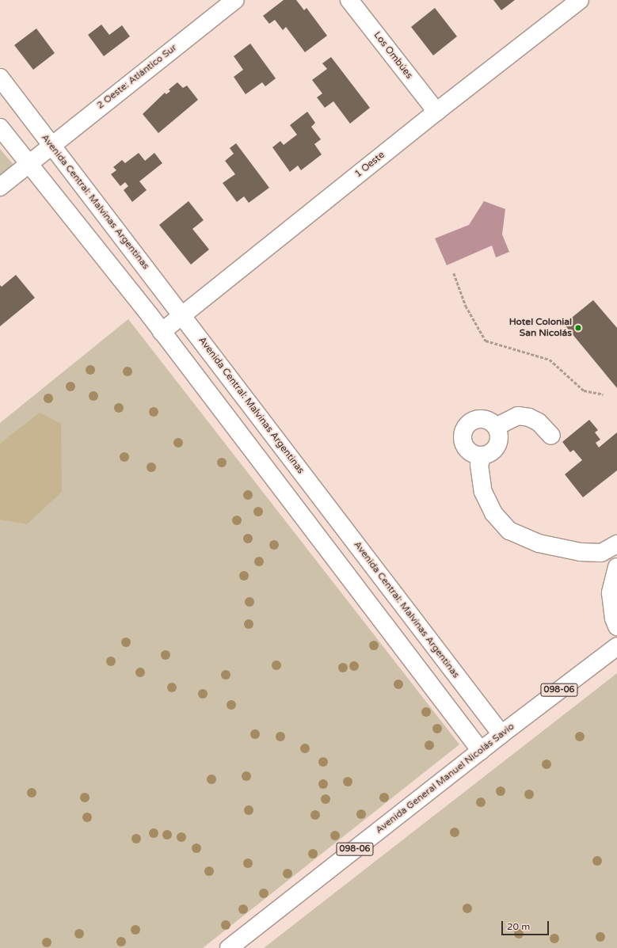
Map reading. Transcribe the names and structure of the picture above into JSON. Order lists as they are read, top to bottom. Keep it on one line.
{"streets":{"main road":["Los Ombúes","2 Oeste: Atlántico Sur","1 Oeste","Avenida Central: Malvinas Argentinas","098-06","Avenida General Manuel Nicolás Savio"]},"crossings":[["Los Ombúes","1 Oeste"],["2 Oeste: Atlántico Sur","Avenida Central: Malvinas Argentinas"],["1 Oeste","Avenida Central: Malvinas Argentinas"],["Avenida Central: Malvinas Argentinas","Avenida General Manuel Nicolás Savio"]],"places":["Hotel Colonial San Nicolás"],"scale_bar":"20 m"}
